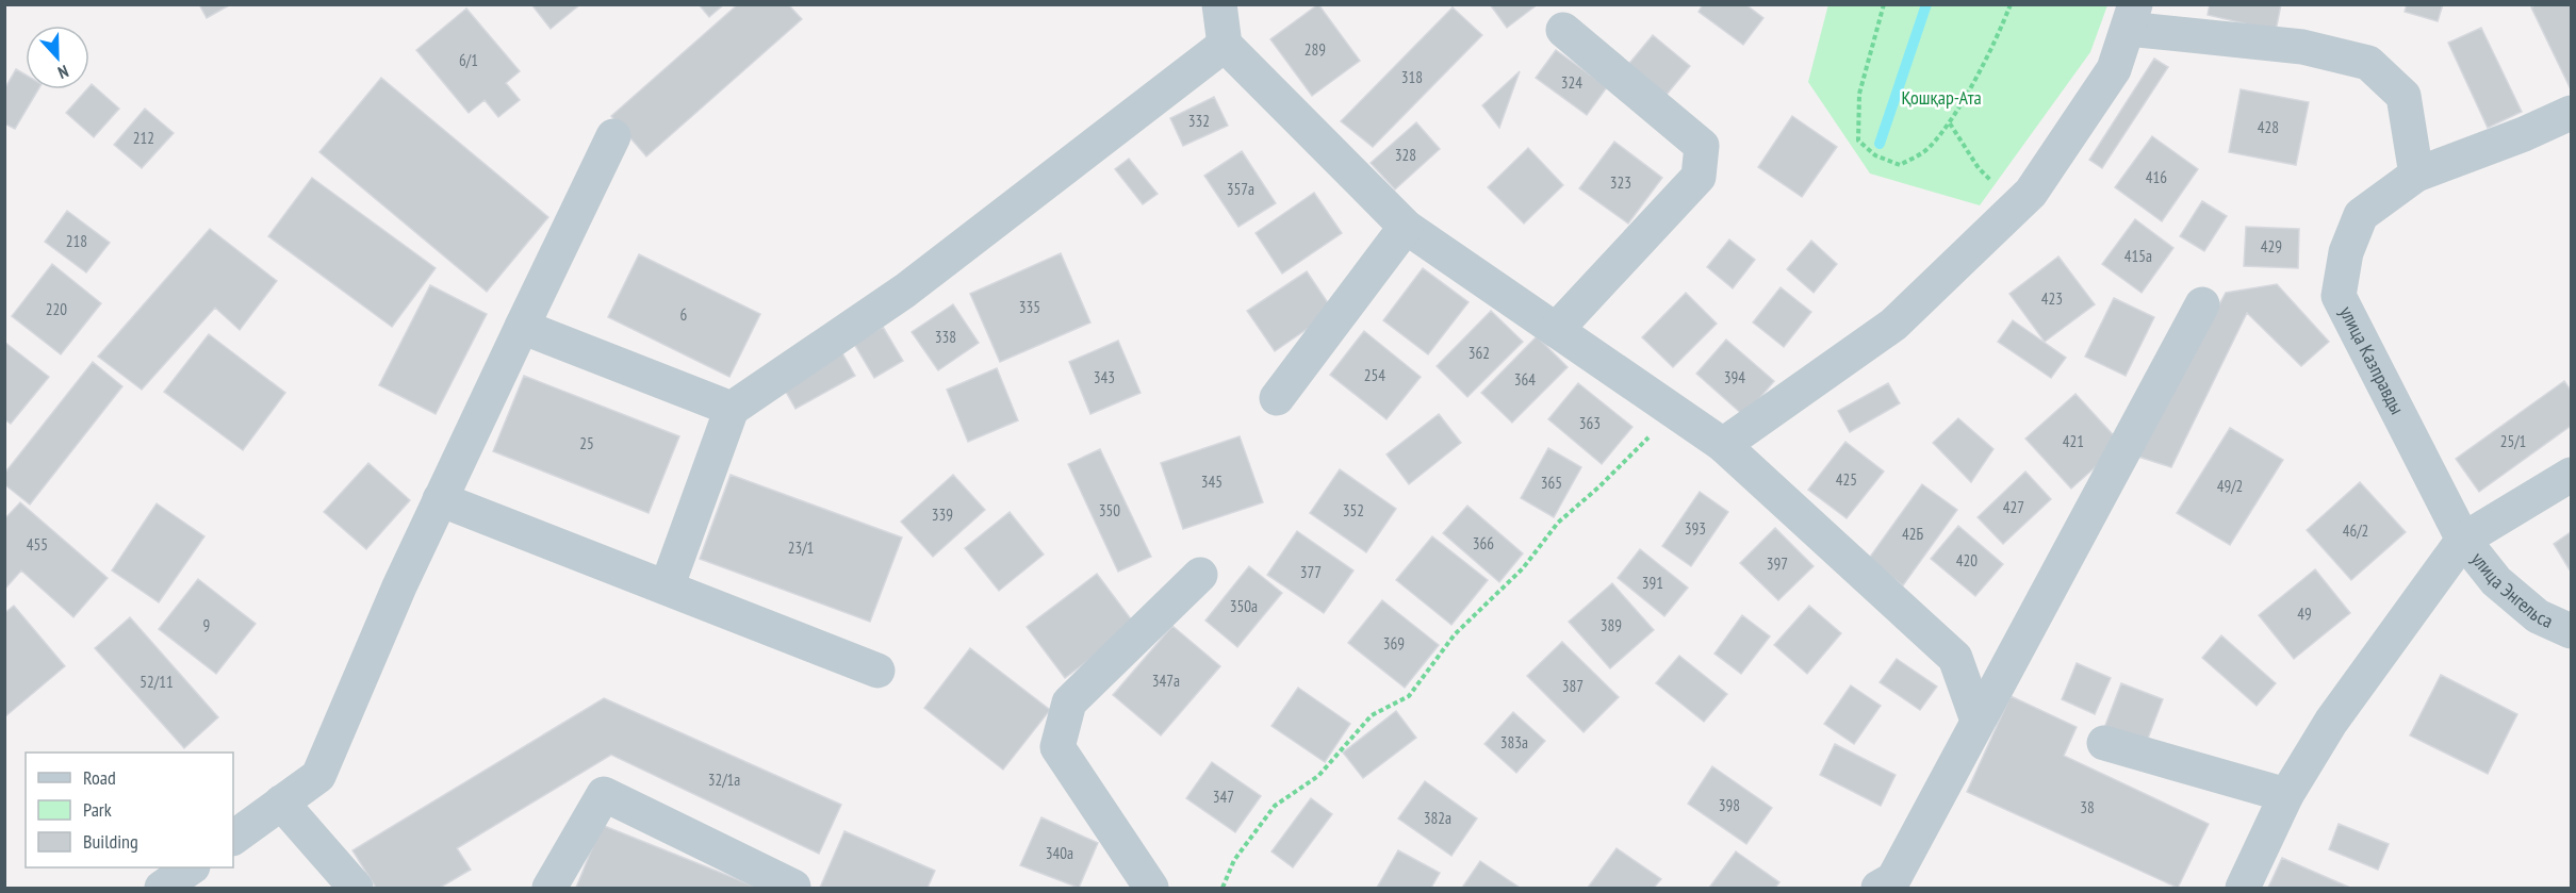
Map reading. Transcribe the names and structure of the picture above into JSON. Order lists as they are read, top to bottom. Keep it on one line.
{"streets":{"street":["улица Казправды","улица Энгельса"]},"crossings":[["улица Казправды","улица Энгельса"]],"parks":["Қошқар-Ата"],"house_numbers":["289","6/1","318","324","332","428","212","328","416","323","357а","218","429","415а","423","335","220","6","338","362","254","343","394","364","363","421","25/1","25","425","345","365","49/2","427","350","352","339","393","46/2","42Б","366","455","23/1","420","397","377","391","350а","49","9","389","369","347а","52/11","387","383а","32/1а","347","398","38","382а","340а"],"legend":["Road","Park","Building"],"north":"bottom"}
